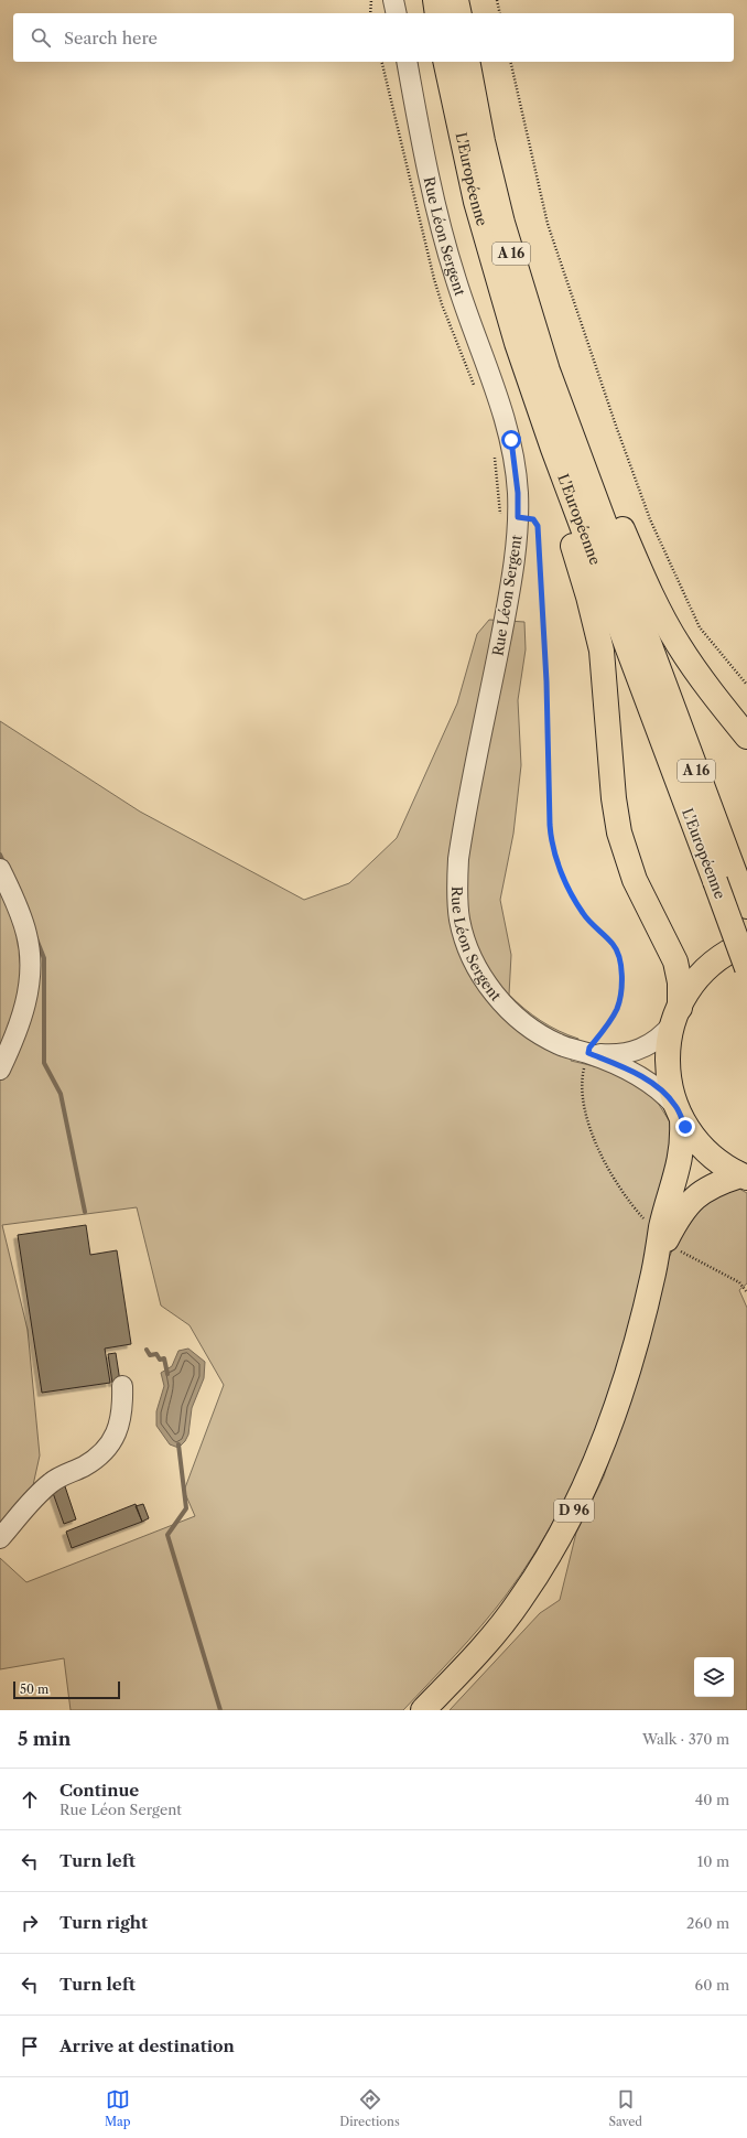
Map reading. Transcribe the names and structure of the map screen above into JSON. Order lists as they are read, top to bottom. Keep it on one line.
{"streets":{"main road":["L'Européenne","A 16","D 96"],"street":["Rue Léon Sergent"]},"scale_bar":"50 m","page":{"search":"Search here","scale":"50 m","heading":["5 min","Walk · 370 m"],"list":[["Continue","Rue Léon Sergent","40 m"],["Turn left","10 m"],["Turn right","260 m"],["Turn left","60 m"],"Arrive at destination"],"nav":["Map","Directions","Saved"]}}
